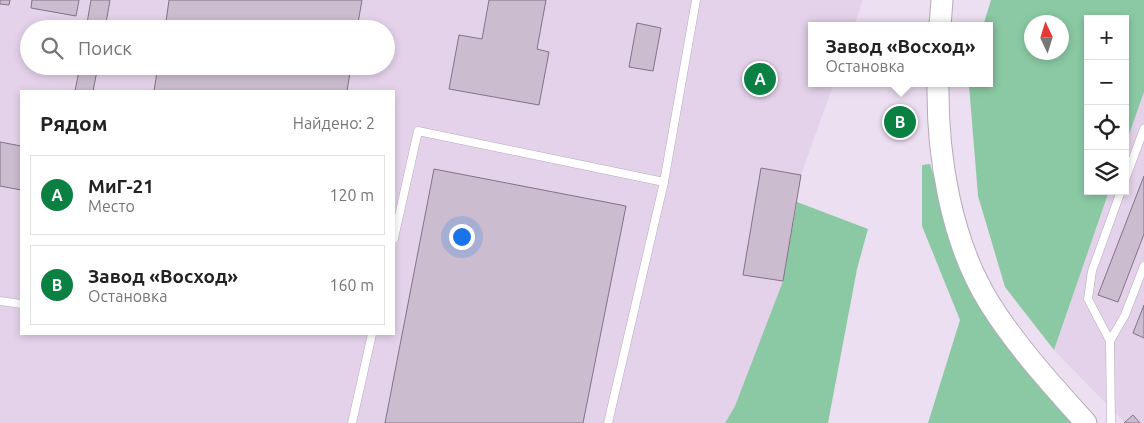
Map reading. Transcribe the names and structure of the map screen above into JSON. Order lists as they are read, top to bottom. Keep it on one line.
{"north":"top","page":{"map_buttons":["+","−"],"search":"Поиск","popup":["Завод «Восход»","Остановка"],"pins":["A","B"],"heading":["Рядом","Найдено: 2"],"list":[{"mark":"A","name":"МиГ-21","note":"Место","value":"120 m"},{"mark":"B","name":"Завод «Восход»","note":"Остановка","value":"160 m"}]}}
